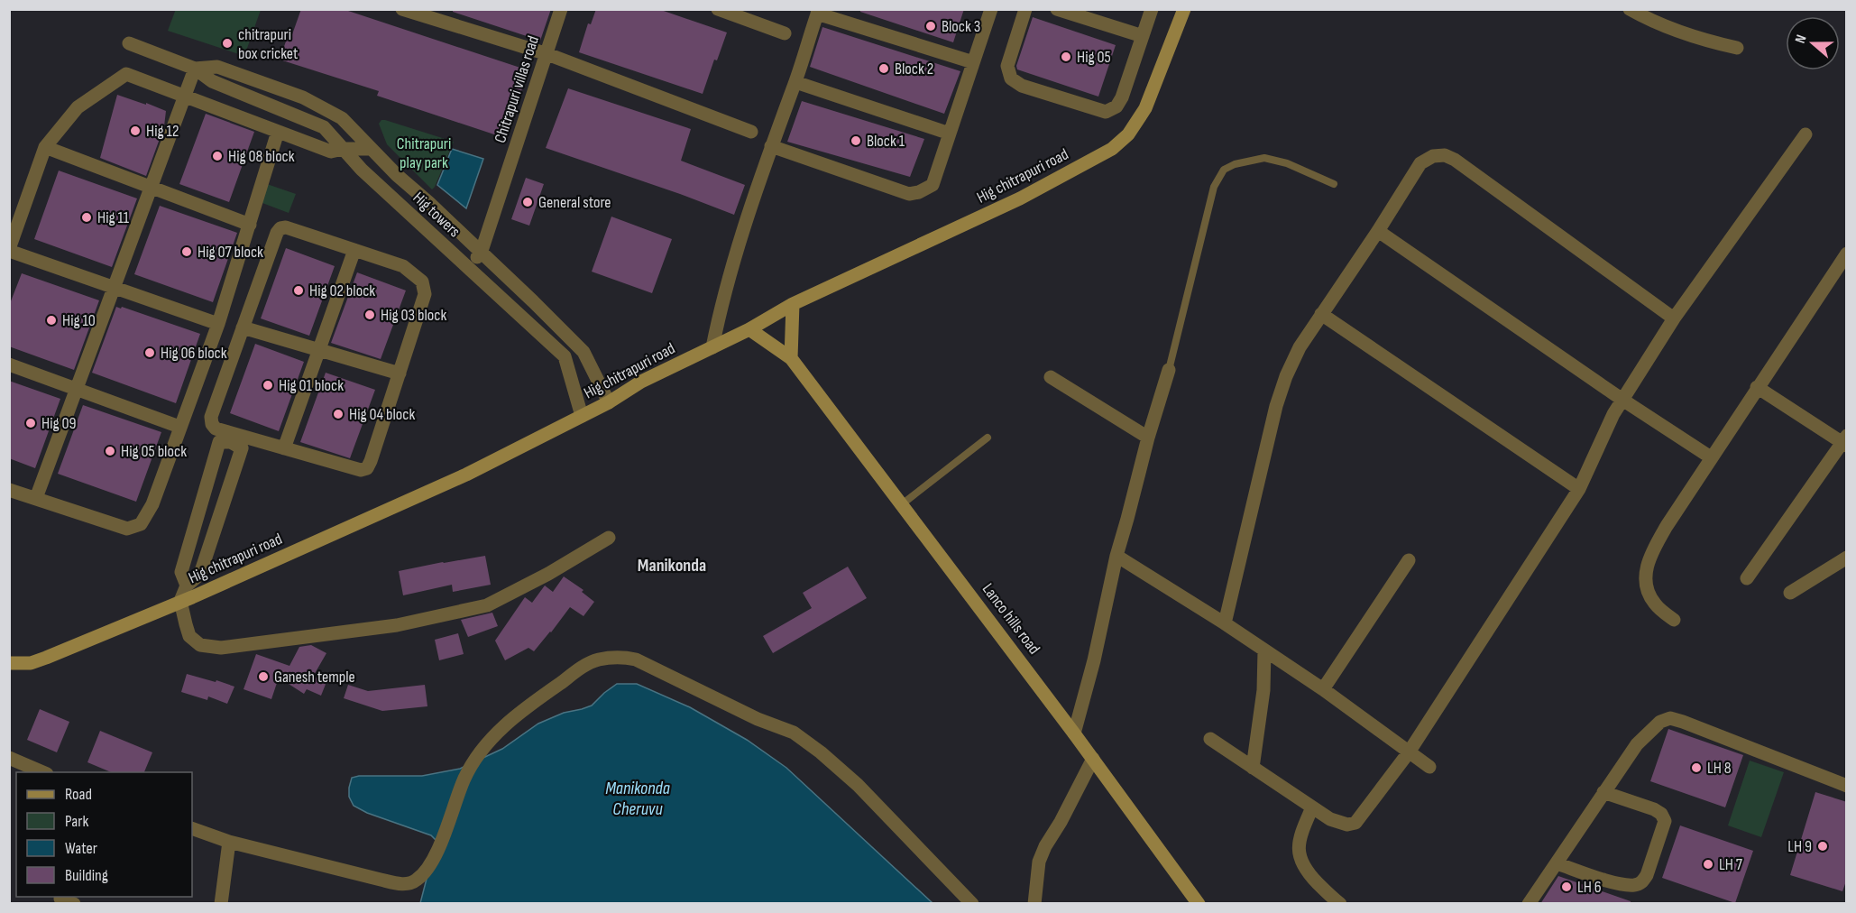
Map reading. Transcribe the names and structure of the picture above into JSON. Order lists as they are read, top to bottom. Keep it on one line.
{"streets":{"street":["Chitrapuri villas road","Hig chitrapuri road","Hig towers","Lanco hills road"]},"crossings":[["Hig chitrapuri road","Hig towers"],["Hig chitrapuri road","Lanco hills road"]],"districts":["Manikonda"],"water":["Manikonda Cheruvu"],"parks":["Chitrapuri play park"],"places":["Block 3","chitrapuri box cricket","Hig 05","Block 2","Hig 12","Block 1","Hig 08 block","General store","Hig 11","Hig 07 block","Hig 02 block","Hig 03 block","Hig 10","Hig 06 block","Hig 01 block","Hig 04 block","Hig 09","Hig 05 block","Ganesh temple","LH 8","LH 9","LH 7","LH 6"],"legend":["Road","Park","Water","Building"],"north":"left"}
